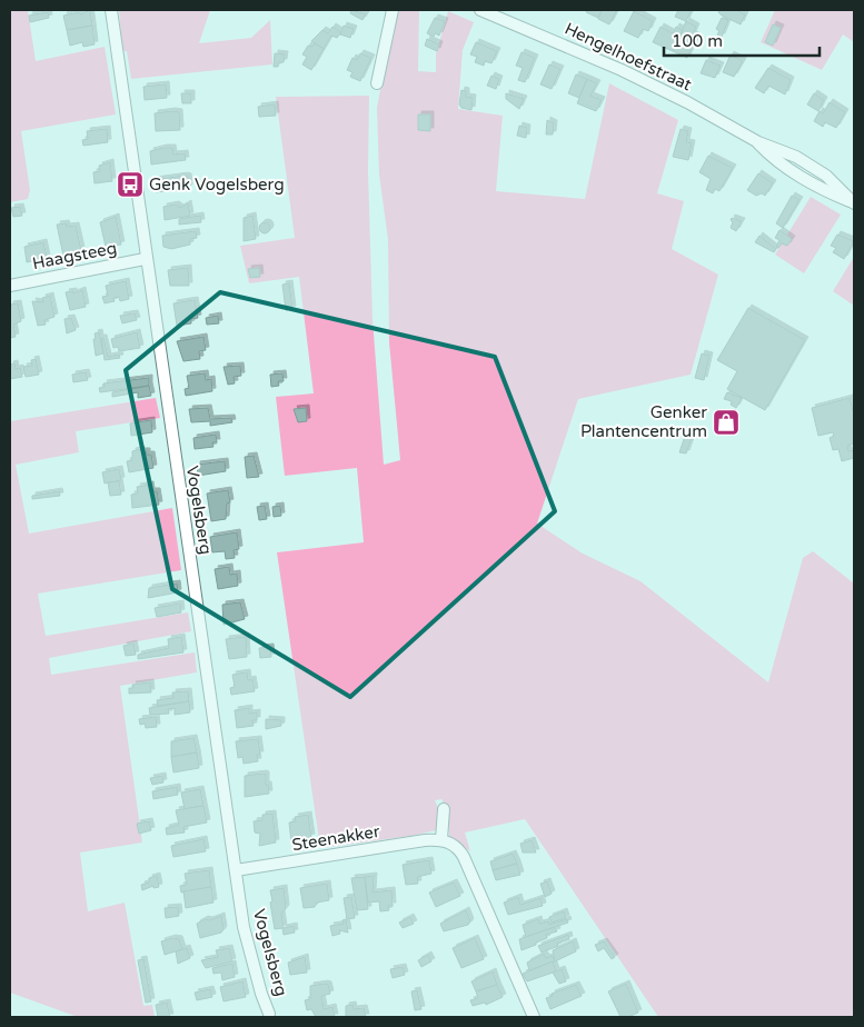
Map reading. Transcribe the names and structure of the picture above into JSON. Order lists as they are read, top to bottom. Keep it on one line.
{"streets":{"street":["Hengelhoefstraat","Haagsteeg","Vogelsberg","Steenakker"]},"crossings":[["Haagsteeg","Vogelsberg"],["Vogelsberg","Steenakker"]],"places":{"bus stop":["Genk Vogelsberg"],"shop":["Genker Plantencentrum"]},"scale_bar":"100 m"}
